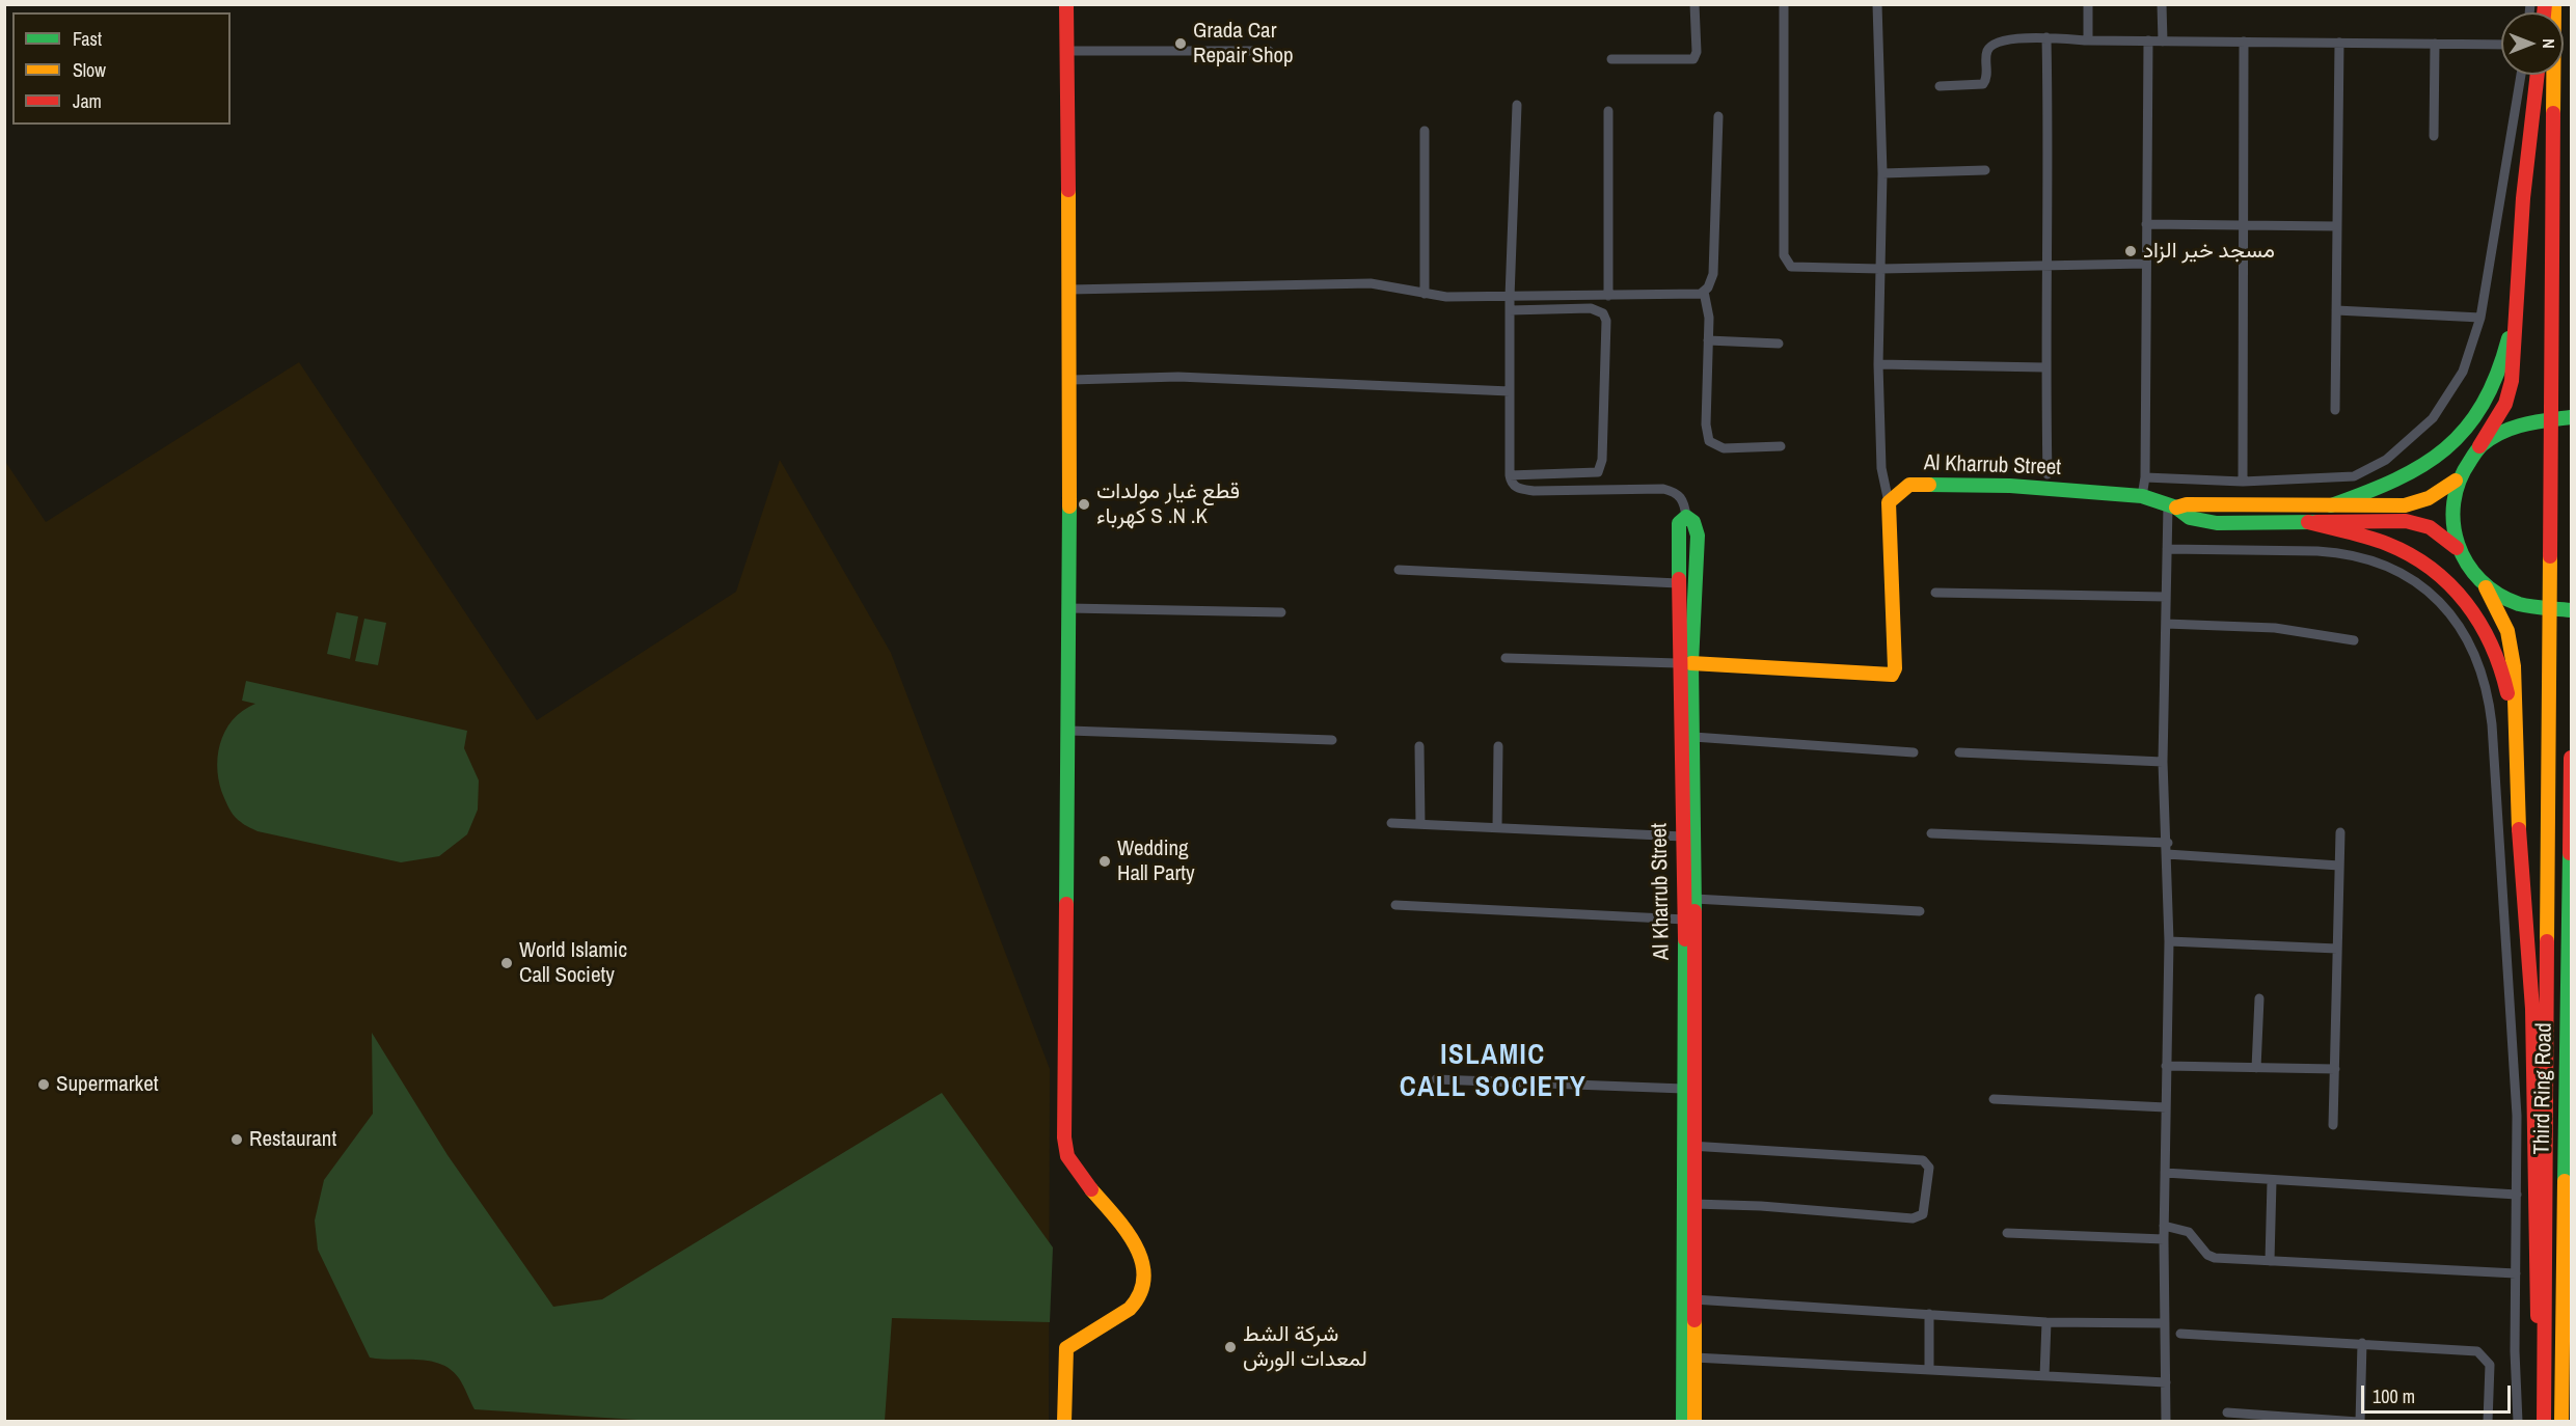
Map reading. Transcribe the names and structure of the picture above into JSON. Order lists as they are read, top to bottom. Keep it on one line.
{"streets":{"main road":["Al Kharrub Street","Third Ring Road"]},"districts":["ISLAMIC CALL SOCIETY"],"places":["Grada Car Repair Shop","مسجد خير الزاد","قطع غيار مولدات كهرباء S .N .K","Wedding Hall Party","World Islamic Call Society","Supermarket","Restaurant","شركة الشط لمعدات الورش"],"legend":["Fast","Slow","Jam"],"scale_bar":"100 m","north":"right"}
